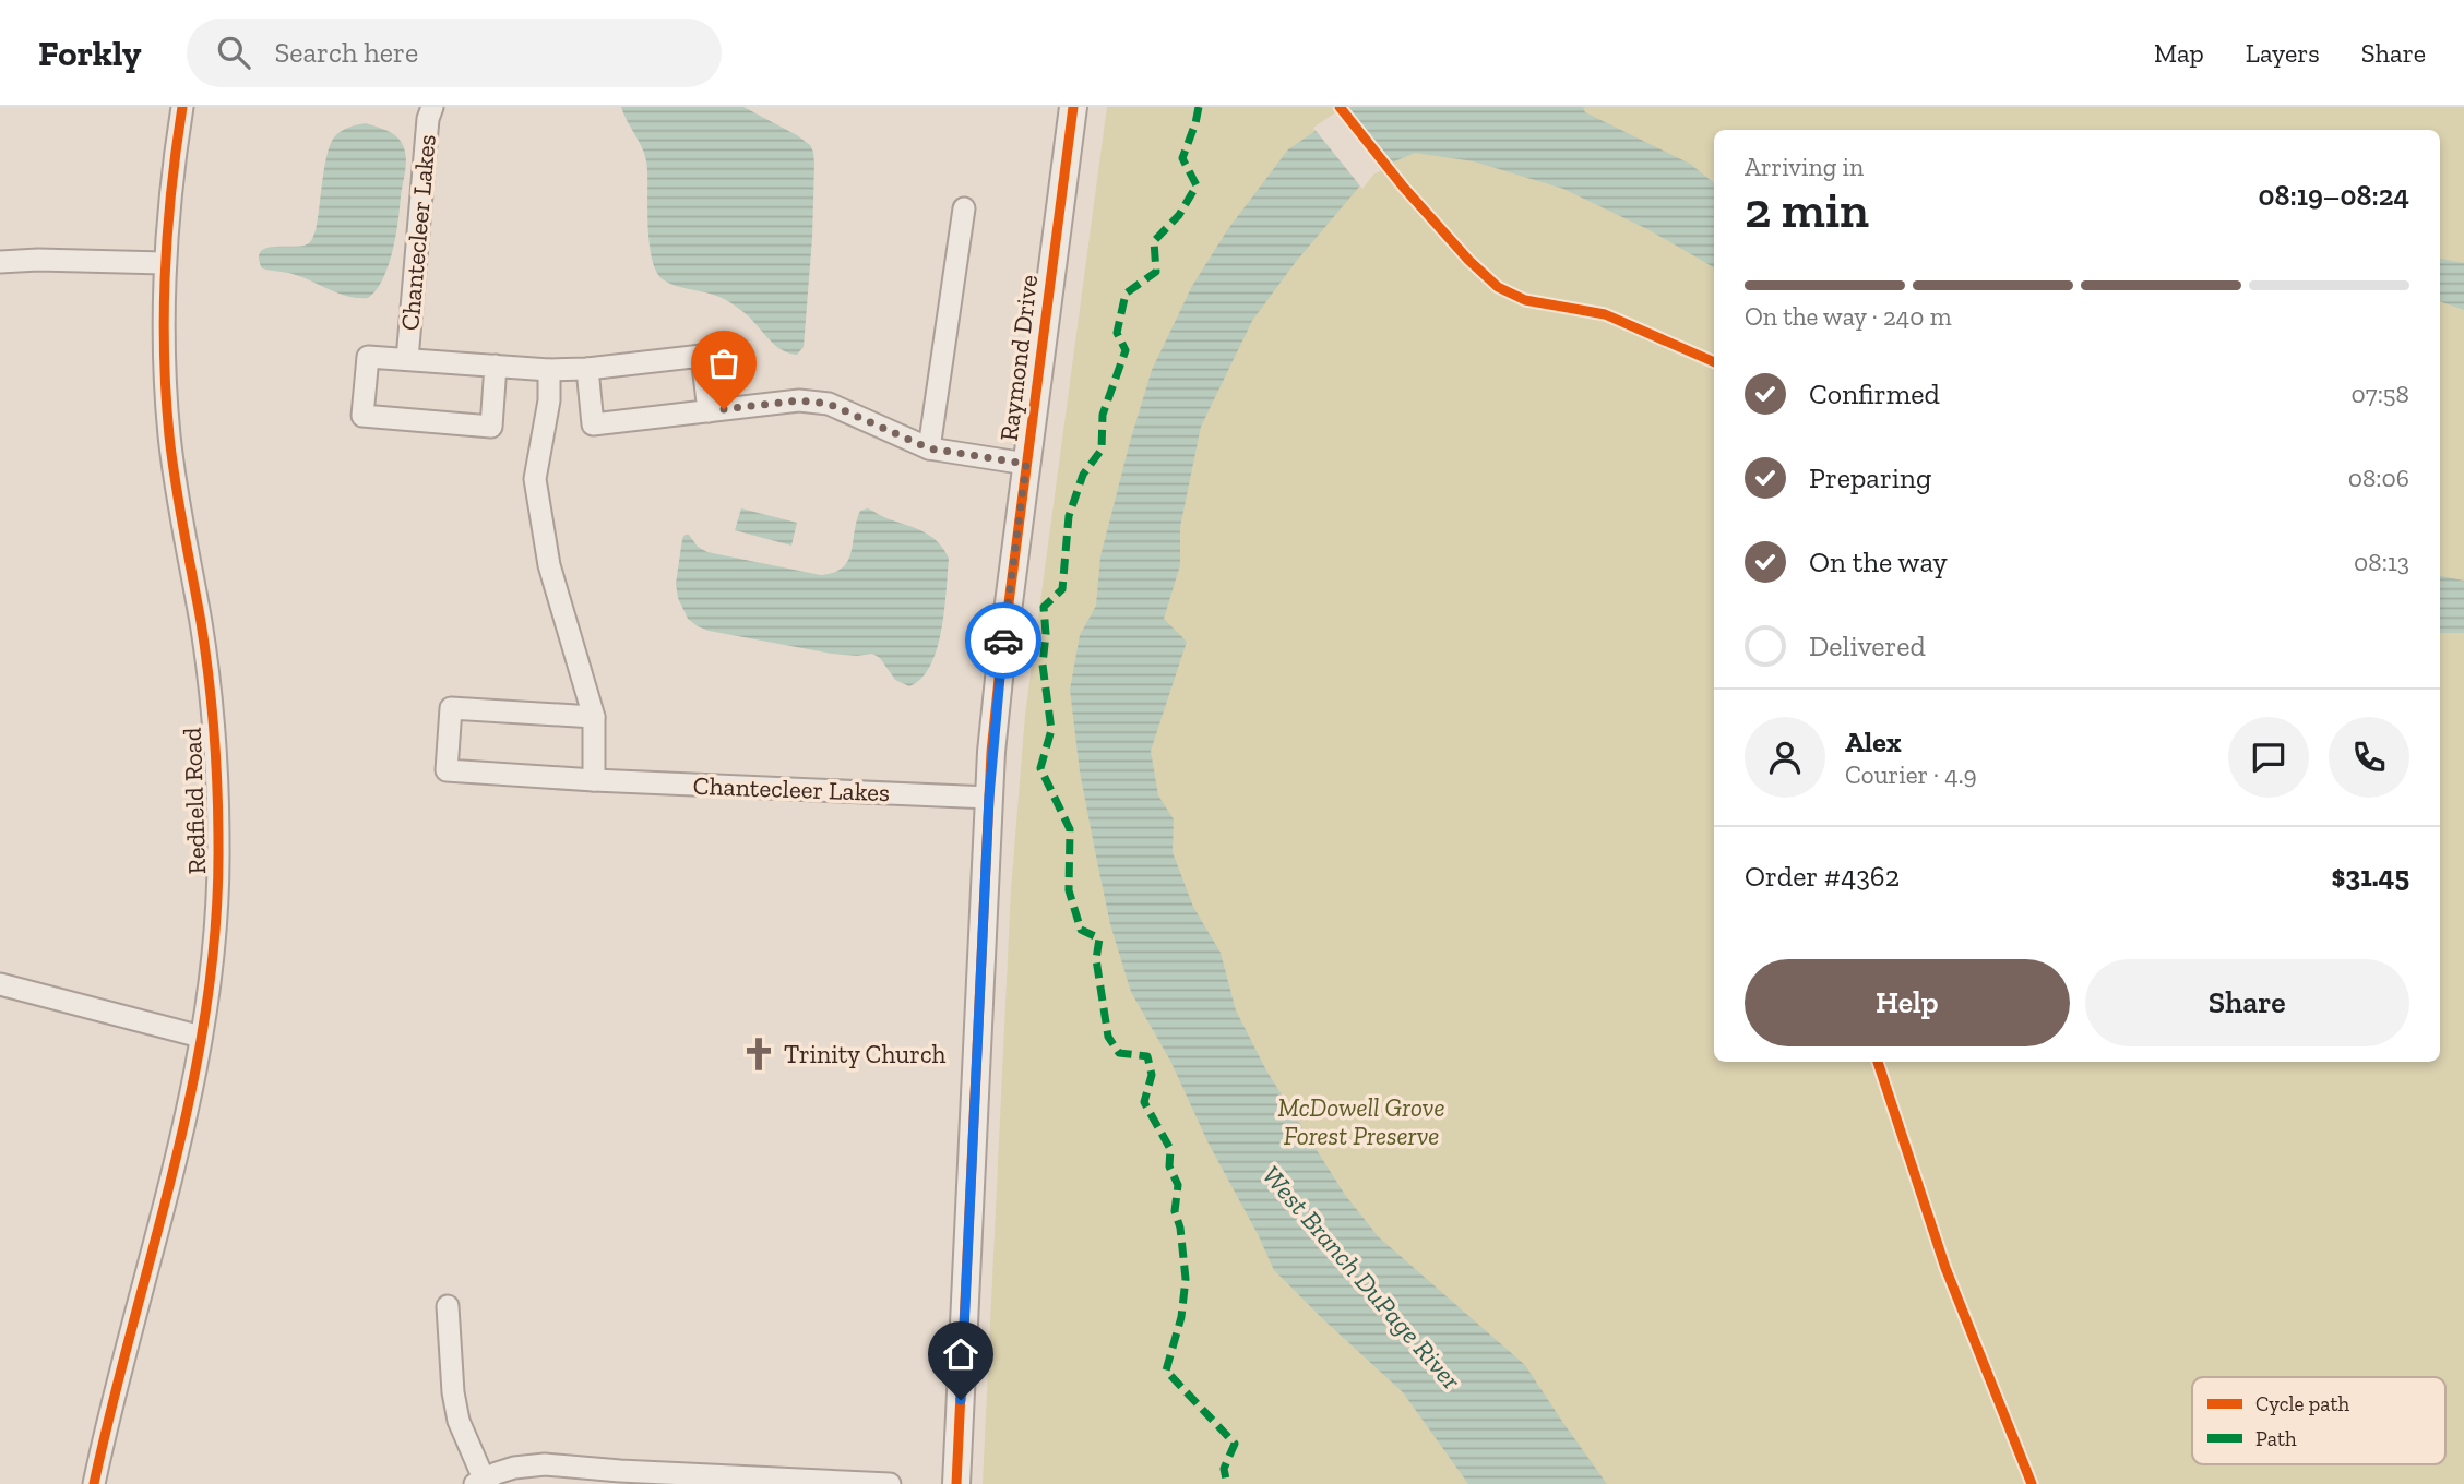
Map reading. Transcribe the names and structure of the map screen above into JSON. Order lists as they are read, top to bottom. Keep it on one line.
{"streets":{"street":["Chantecleer Lakes","Raymond Drive","Redfield Road"]},"crossings":[["Chantecleer Lakes","Raymond Drive"]],"water":["West Branch DuPage River"],"parks":["McDowell Grove Forest Preserve"],"places":{"church":["Trinity Church"]},"legend":["Cycle path","Path"],"page":{"header":"Forkly","search":"Search here","nav":["Map","Layers","Share"],"heading":["2 min","Arriving in","08:19–08:24"],"panel":["Alex","Courier · 4.9","Order #4362","$31.45"],"bar":"On the way · 240 m","list":[["Confirmed","07:58"],["Preparing","08:06"],["On the way","08:13"],"Delivered"],"buttons":["Help","Share"]}}
